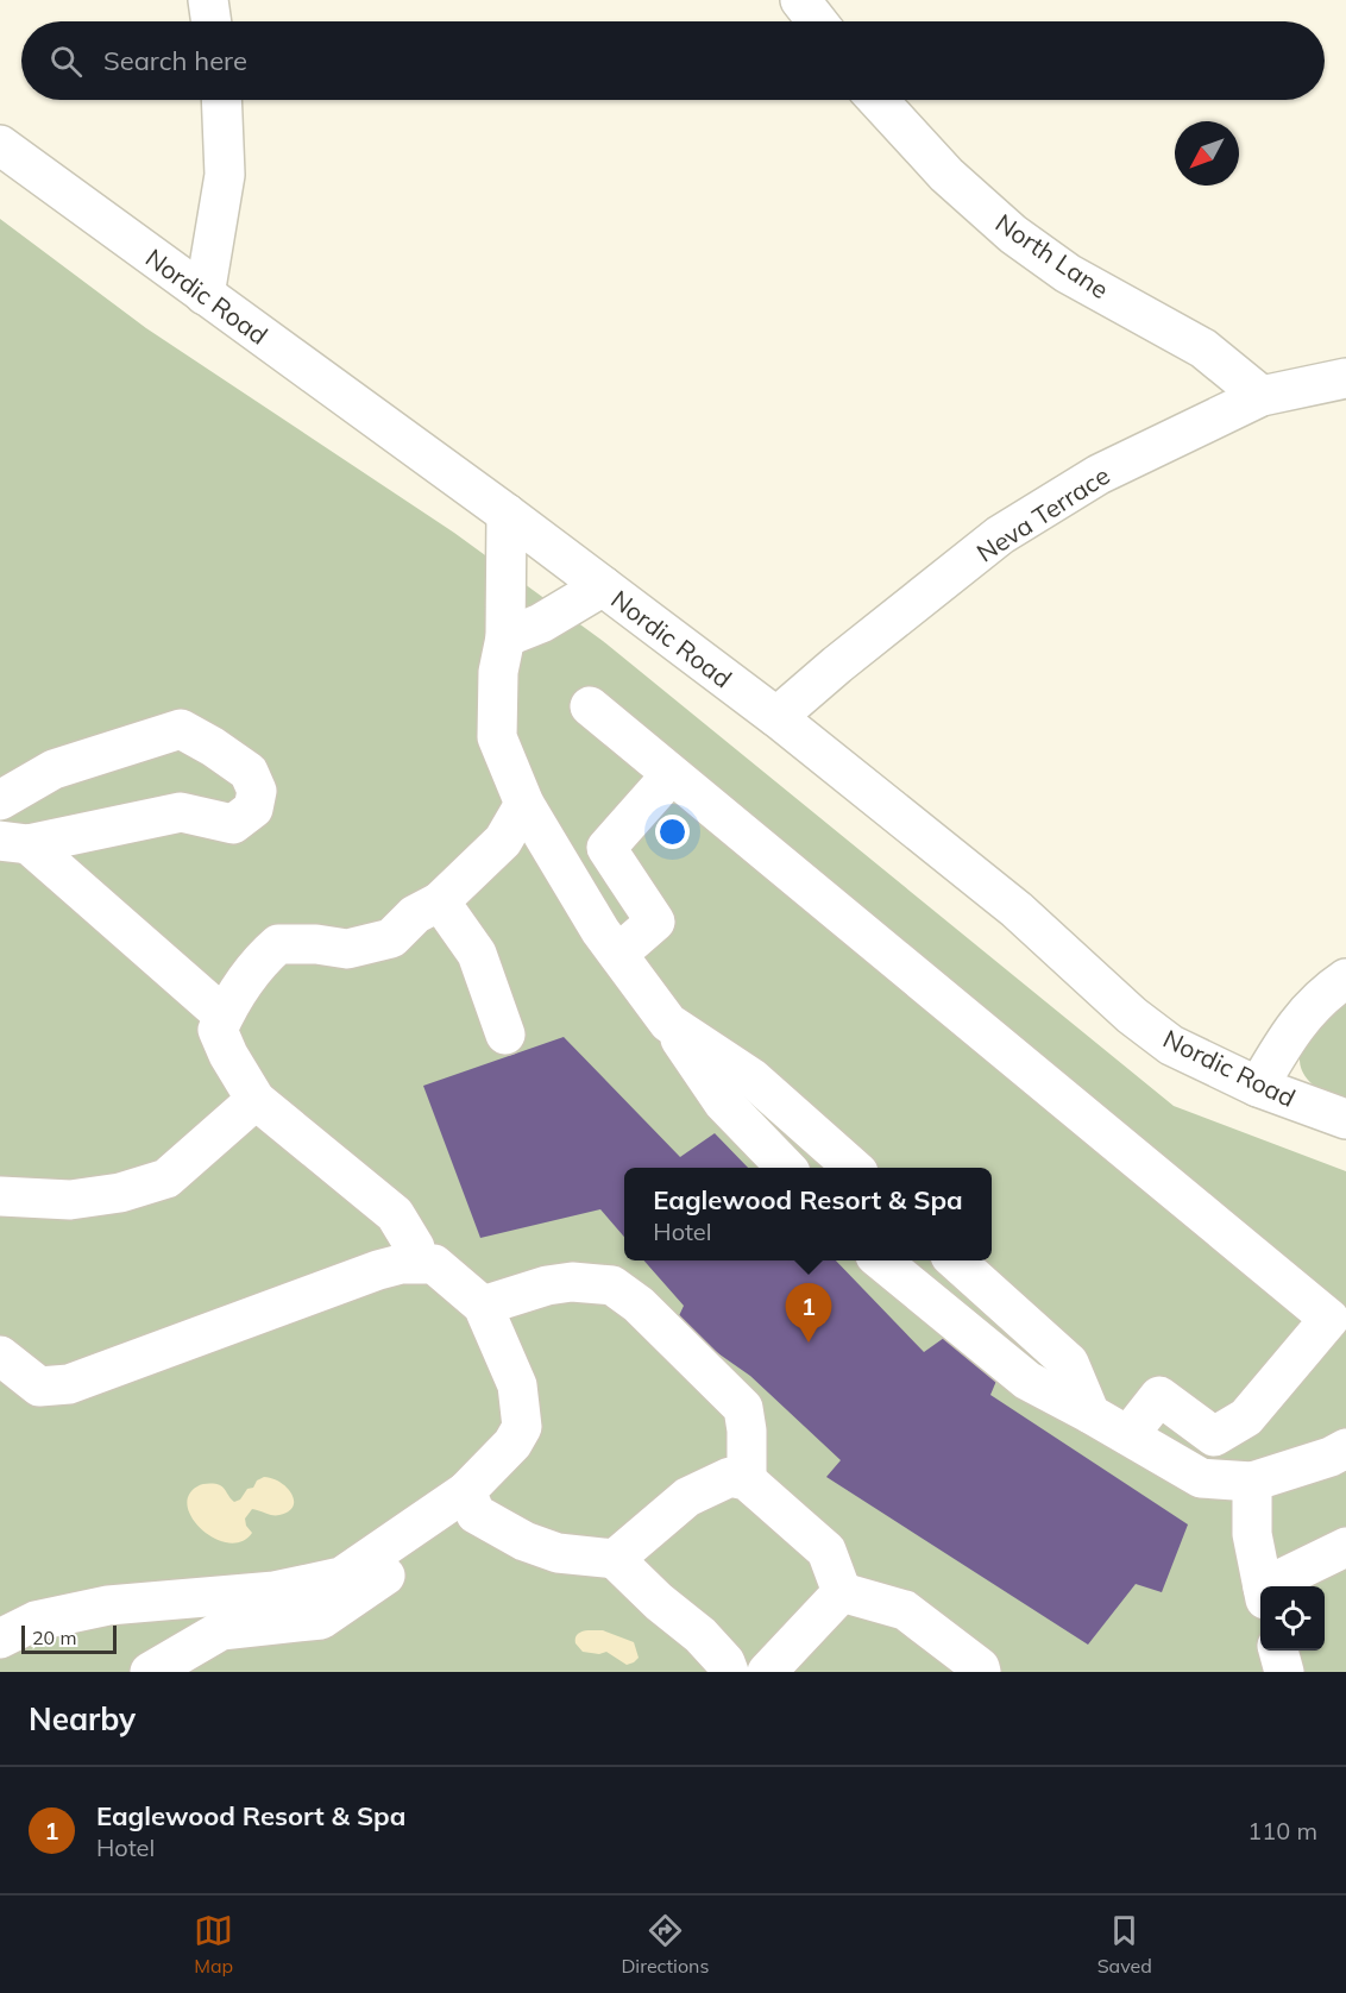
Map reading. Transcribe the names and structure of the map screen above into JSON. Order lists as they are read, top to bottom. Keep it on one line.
{"streets":{"street":["North Lane","Nordic Road","Neva Terrace"]},"crossings":[["North Lane","Neva Terrace"],["Nordic Road","Neva Terrace"]],"scale_bar":"20 m","north":"bottom left","page":{"search":"Search here","popup":["Eaglewood Resort & Spa","Hotel"],"pins":"1","scale":"20 m","heading":"Nearby","list":[{"mark":"1","name":"Eaglewood Resort & Spa","note":"Hotel","value":"110 m"}],"nav":["Map","Directions","Saved"]}}
